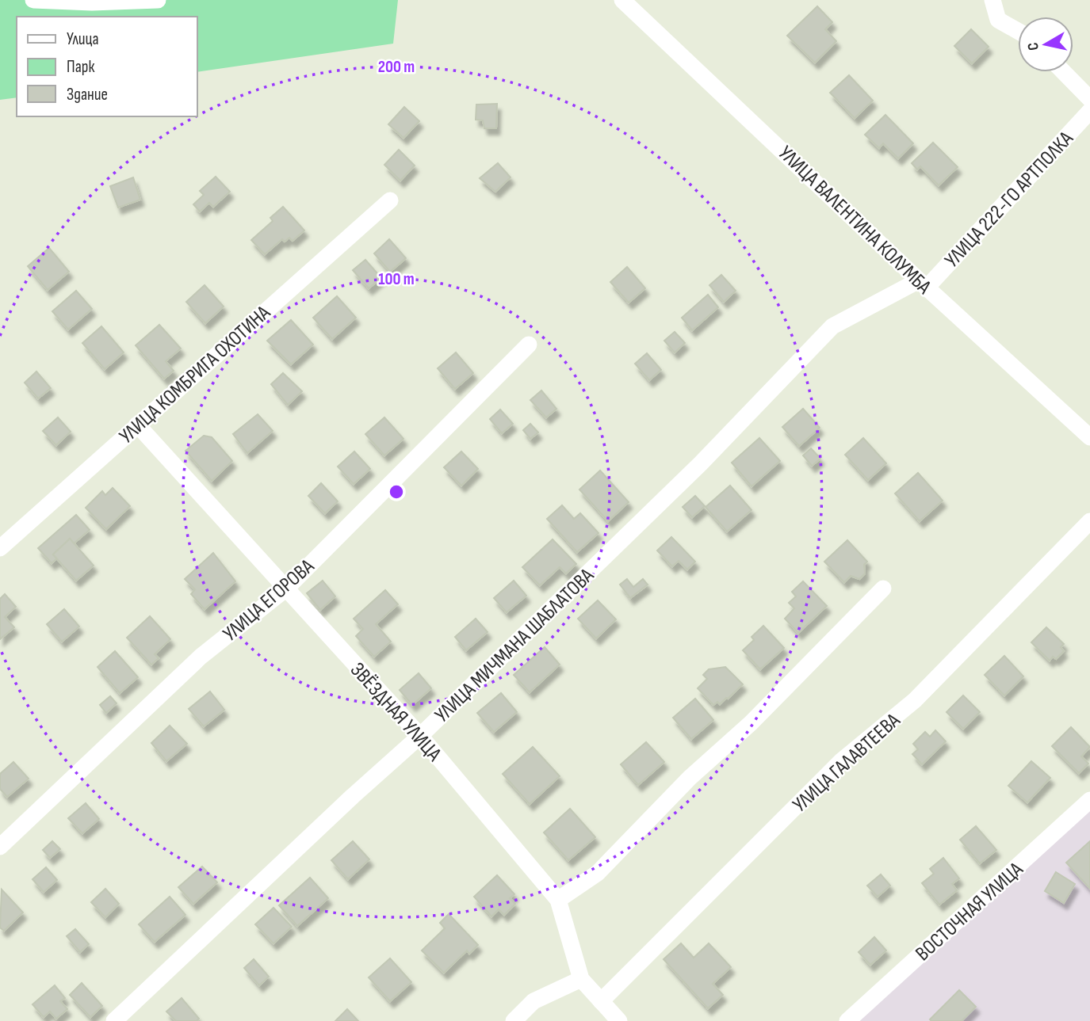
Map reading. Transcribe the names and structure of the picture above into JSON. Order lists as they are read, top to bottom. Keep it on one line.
{"streets":{"street":["УЛИЦА 222-ГО АРТПОЛКА","УЛИЦА ВАЛЕНТИНА КОЛУМБА","УЛИЦА КОМБРИГА ОХОТИНА","УЛИЦА ЕГОРОВА","УЛИЦА МИЧМАНА ШАБЛАТОВА","ЗВЁЗДНАЯ УЛИЦА","УЛИЦА ГАЛАВТЕЕВА","ВОСТОЧНАЯ УЛИЦА"]},"crossings":[["УЛИЦА 222-ГО АРТПОЛКА","УЛИЦА ВАЛЕНТИНА КОЛУМБА"],["УЛИЦА 222-ГО АРТПОЛКА","УЛИЦА МИЧМАНА ШАБЛАТОВА"],["УЛИЦА ВАЛЕНТИНА КОЛУМБА","УЛИЦА МИЧМАНА ШАБЛАТОВА"],["УЛИЦА КОМБРИГА ОХОТИНА","ЗВЁЗДНАЯ УЛИЦА"],["УЛИЦА ЕГОРОВА","ЗВЁЗДНАЯ УЛИЦА"],["УЛИЦА МИЧМАНА ШАБЛАТОВА","ЗВЁЗДНАЯ УЛИЦА"],["ЗВЁЗДНАЯ УЛИЦА","УЛИЦА ГАЛАВТЕЕВА"]],"legend":["Улица","Парк","Здание"],"north":"left","rings":["200 m","100 m"]}
